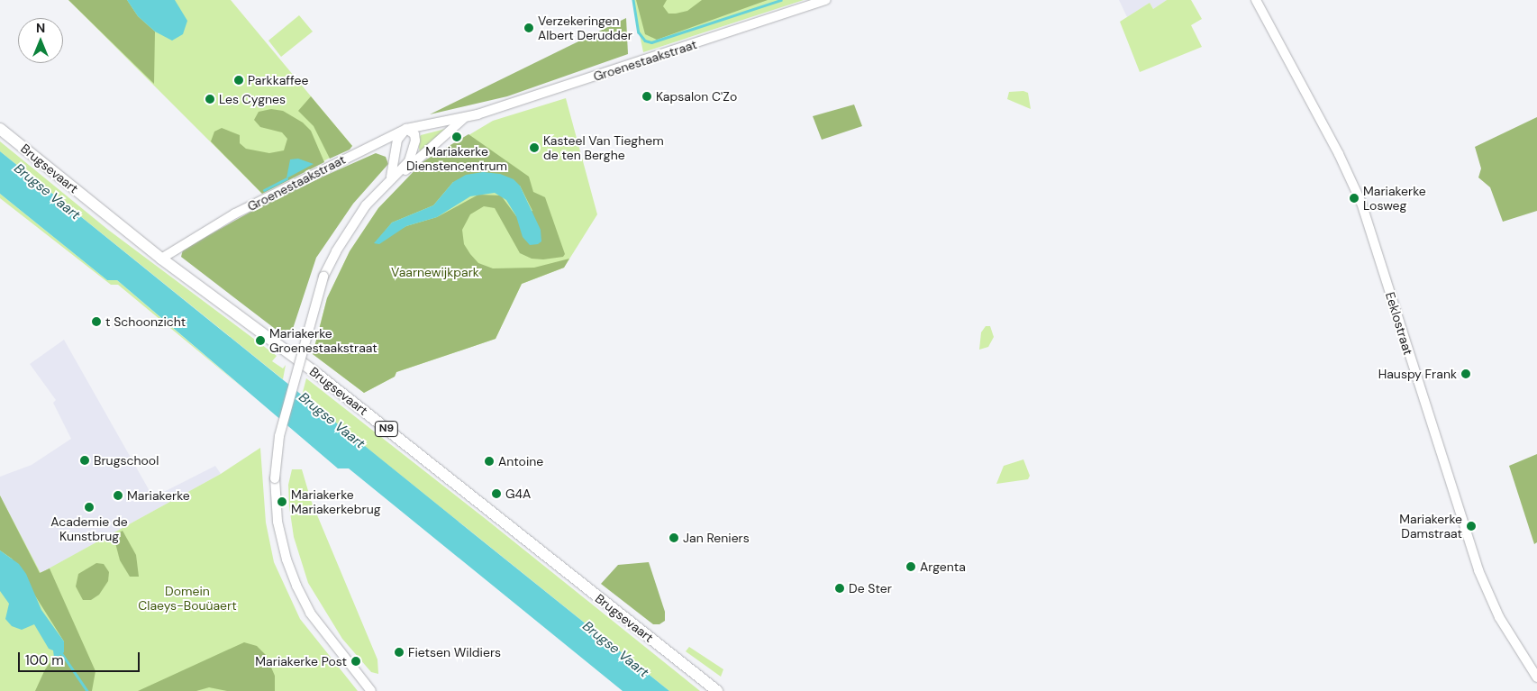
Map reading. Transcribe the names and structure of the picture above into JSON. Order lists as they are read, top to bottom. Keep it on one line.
{"streets":{"main road":["Brugsevaart","N9"],"street":["Groenestaakstraat","Eeklostraat"]},"crossings":[["Groenestaakstraat","Brugsevaart"]],"water":["Brugse Vaart"],"parks":["Vaarnewijkpark","Domein Claeys-Bouüaert"],"places":["Verzekeringen Albert Derudder","Parkkaffee","Kapsalon C'Zo","Les Cygnes","Mariakerke Dienstencentrum","Kasteel Van Tieghem de ten Berghe","Mariakerke Losweg","t Schoonzicht","Mariakerke Groenestaakstraat","Hauspy Frank","Brugschool","Antoine","G4A","Mariakerke","Mariakerke Mariakerkebrug","Academie de Kunstbrug","Mariakerke Damstraat","Jan Reniers","Argenta","De Ster","Fietsen Wildiers","Mariakerke Post"],"scale_bar":"100 m","north":"top"}
